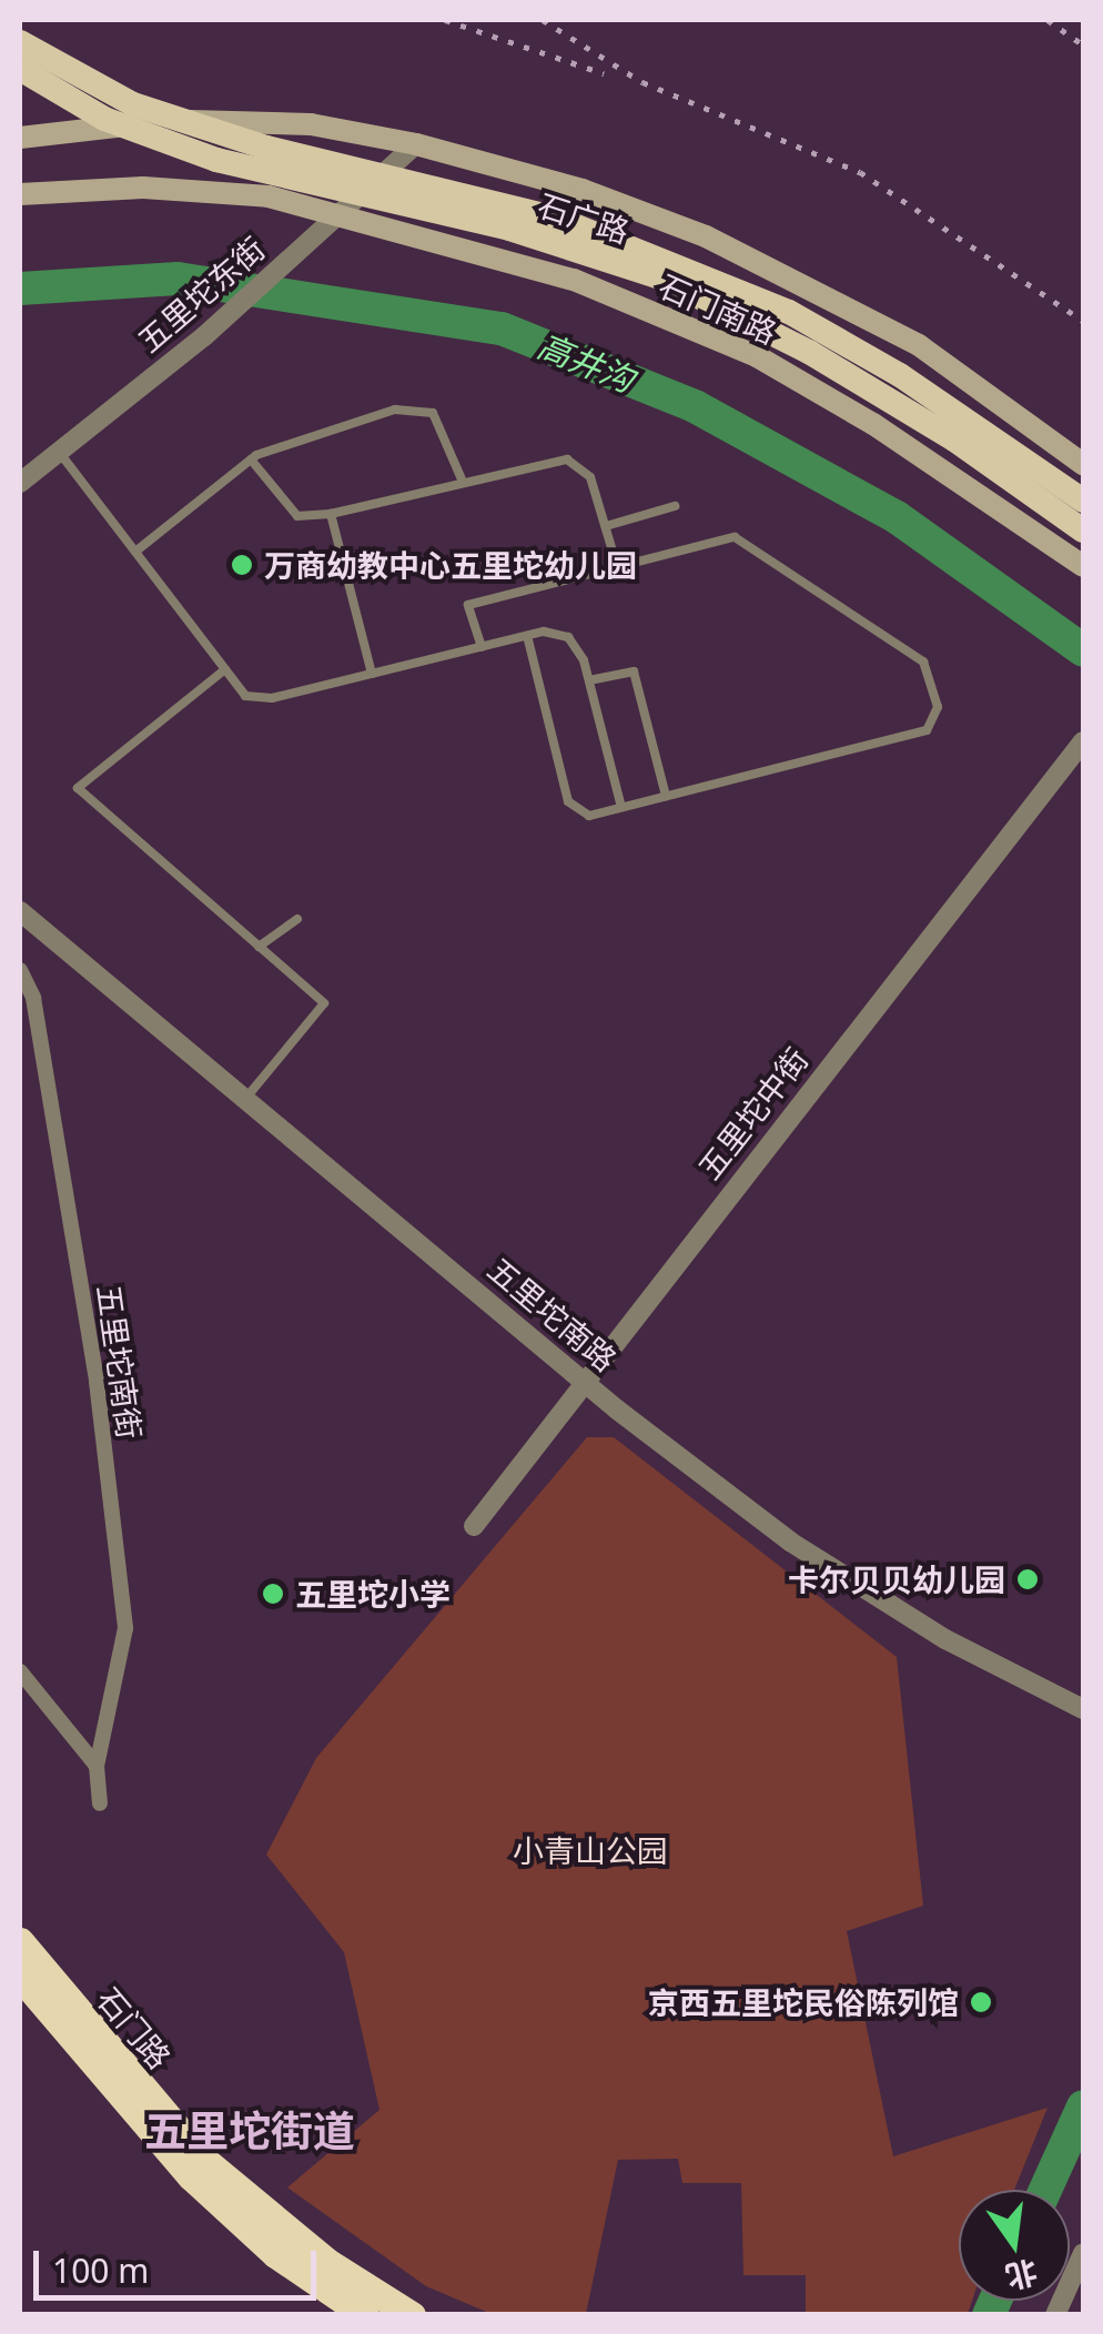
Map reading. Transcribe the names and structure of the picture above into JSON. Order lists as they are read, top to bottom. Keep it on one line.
{"streets":{"highway":["石门路"],"main road":["石广路","石门南路"],"street":["五里坨东街","五里坨中街","五里坨南路","五里坨南街"]},"crossings":[["五里坨东街","石门南路"],["五里坨中街","五里坨南路"]],"districts":["五里坨街道"],"water":["高井沟"],"parks":["小青山公园"],"places":["万商幼教中心五里坨幼儿园","卡尔贝贝幼儿园","五里坨小学","京西五里坨民俗陈列馆"],"scale_bar":"100 m","north":"bottom"}
